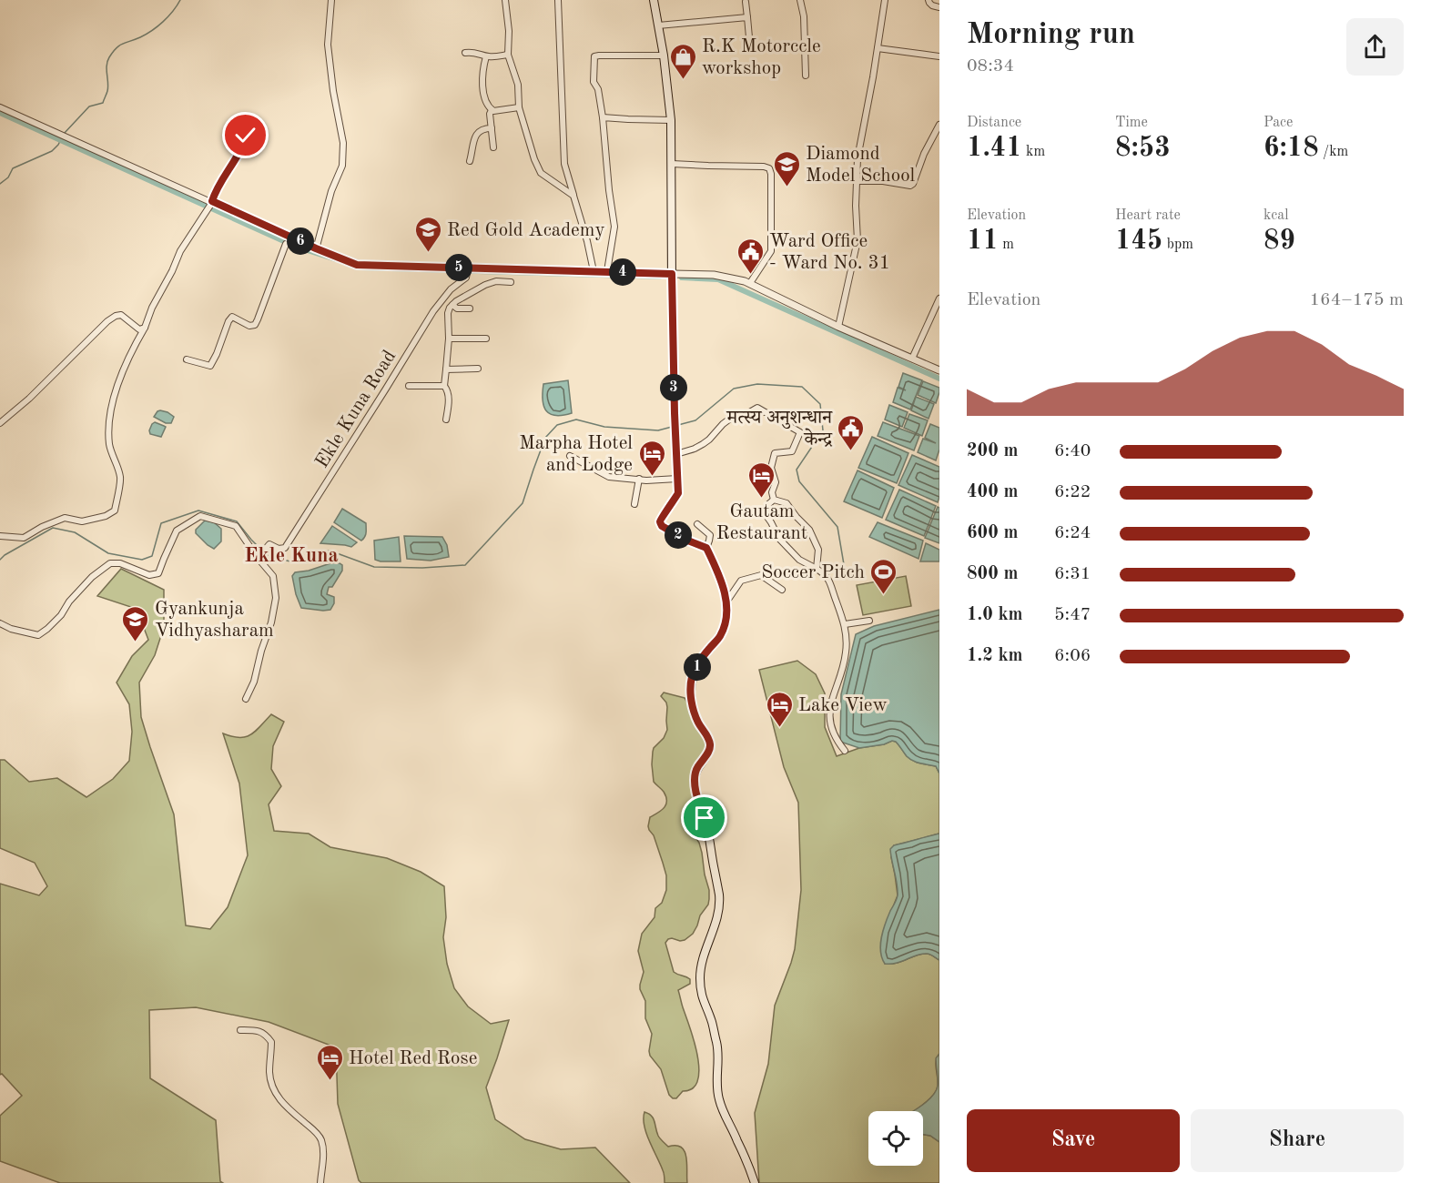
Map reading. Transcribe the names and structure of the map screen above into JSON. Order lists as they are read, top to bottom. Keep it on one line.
{"streets":{"street":["Ekle Kuna Road"]},"districts":["Ekle Kuna"],"places":{"shop":["R.K Motorccle workshop"],"school or university":["Diamond Model School","Red Gold Academy","Gyankunja Vidhyasharam"],"public building":["Ward Office - Ward No. 31","मत्स्य अनुशन्धान केन्द्र"],"hotel":["Marpha Hotel and Lodge","Gautam Restaurant","Lake View","Hotel Red Rose"],"sports":["Soccer Pitch"]},"page":{"heading":["Morning run","08:34"],"stats":[["Distance","1.41 km"],["Time","8:53"],["Pace","6:18 /km"],["Elevation","11 m"],["Heart rate","145 bpm"],["kcal","89"]],"pins":["6","5","4","3","2","1"],"chart":["Elevation","164–175 m"],"list":[{"name":"200 m","note":"6:40"},{"name":"400 m","note":"6:22"},{"name":"600 m","note":"6:24"},{"name":"800 m","note":"6:31"},{"name":"1.0 km","note":"5:47"},{"name":"1.2 km","note":"6:06"}],"buttons":["Save","Share"]}}
